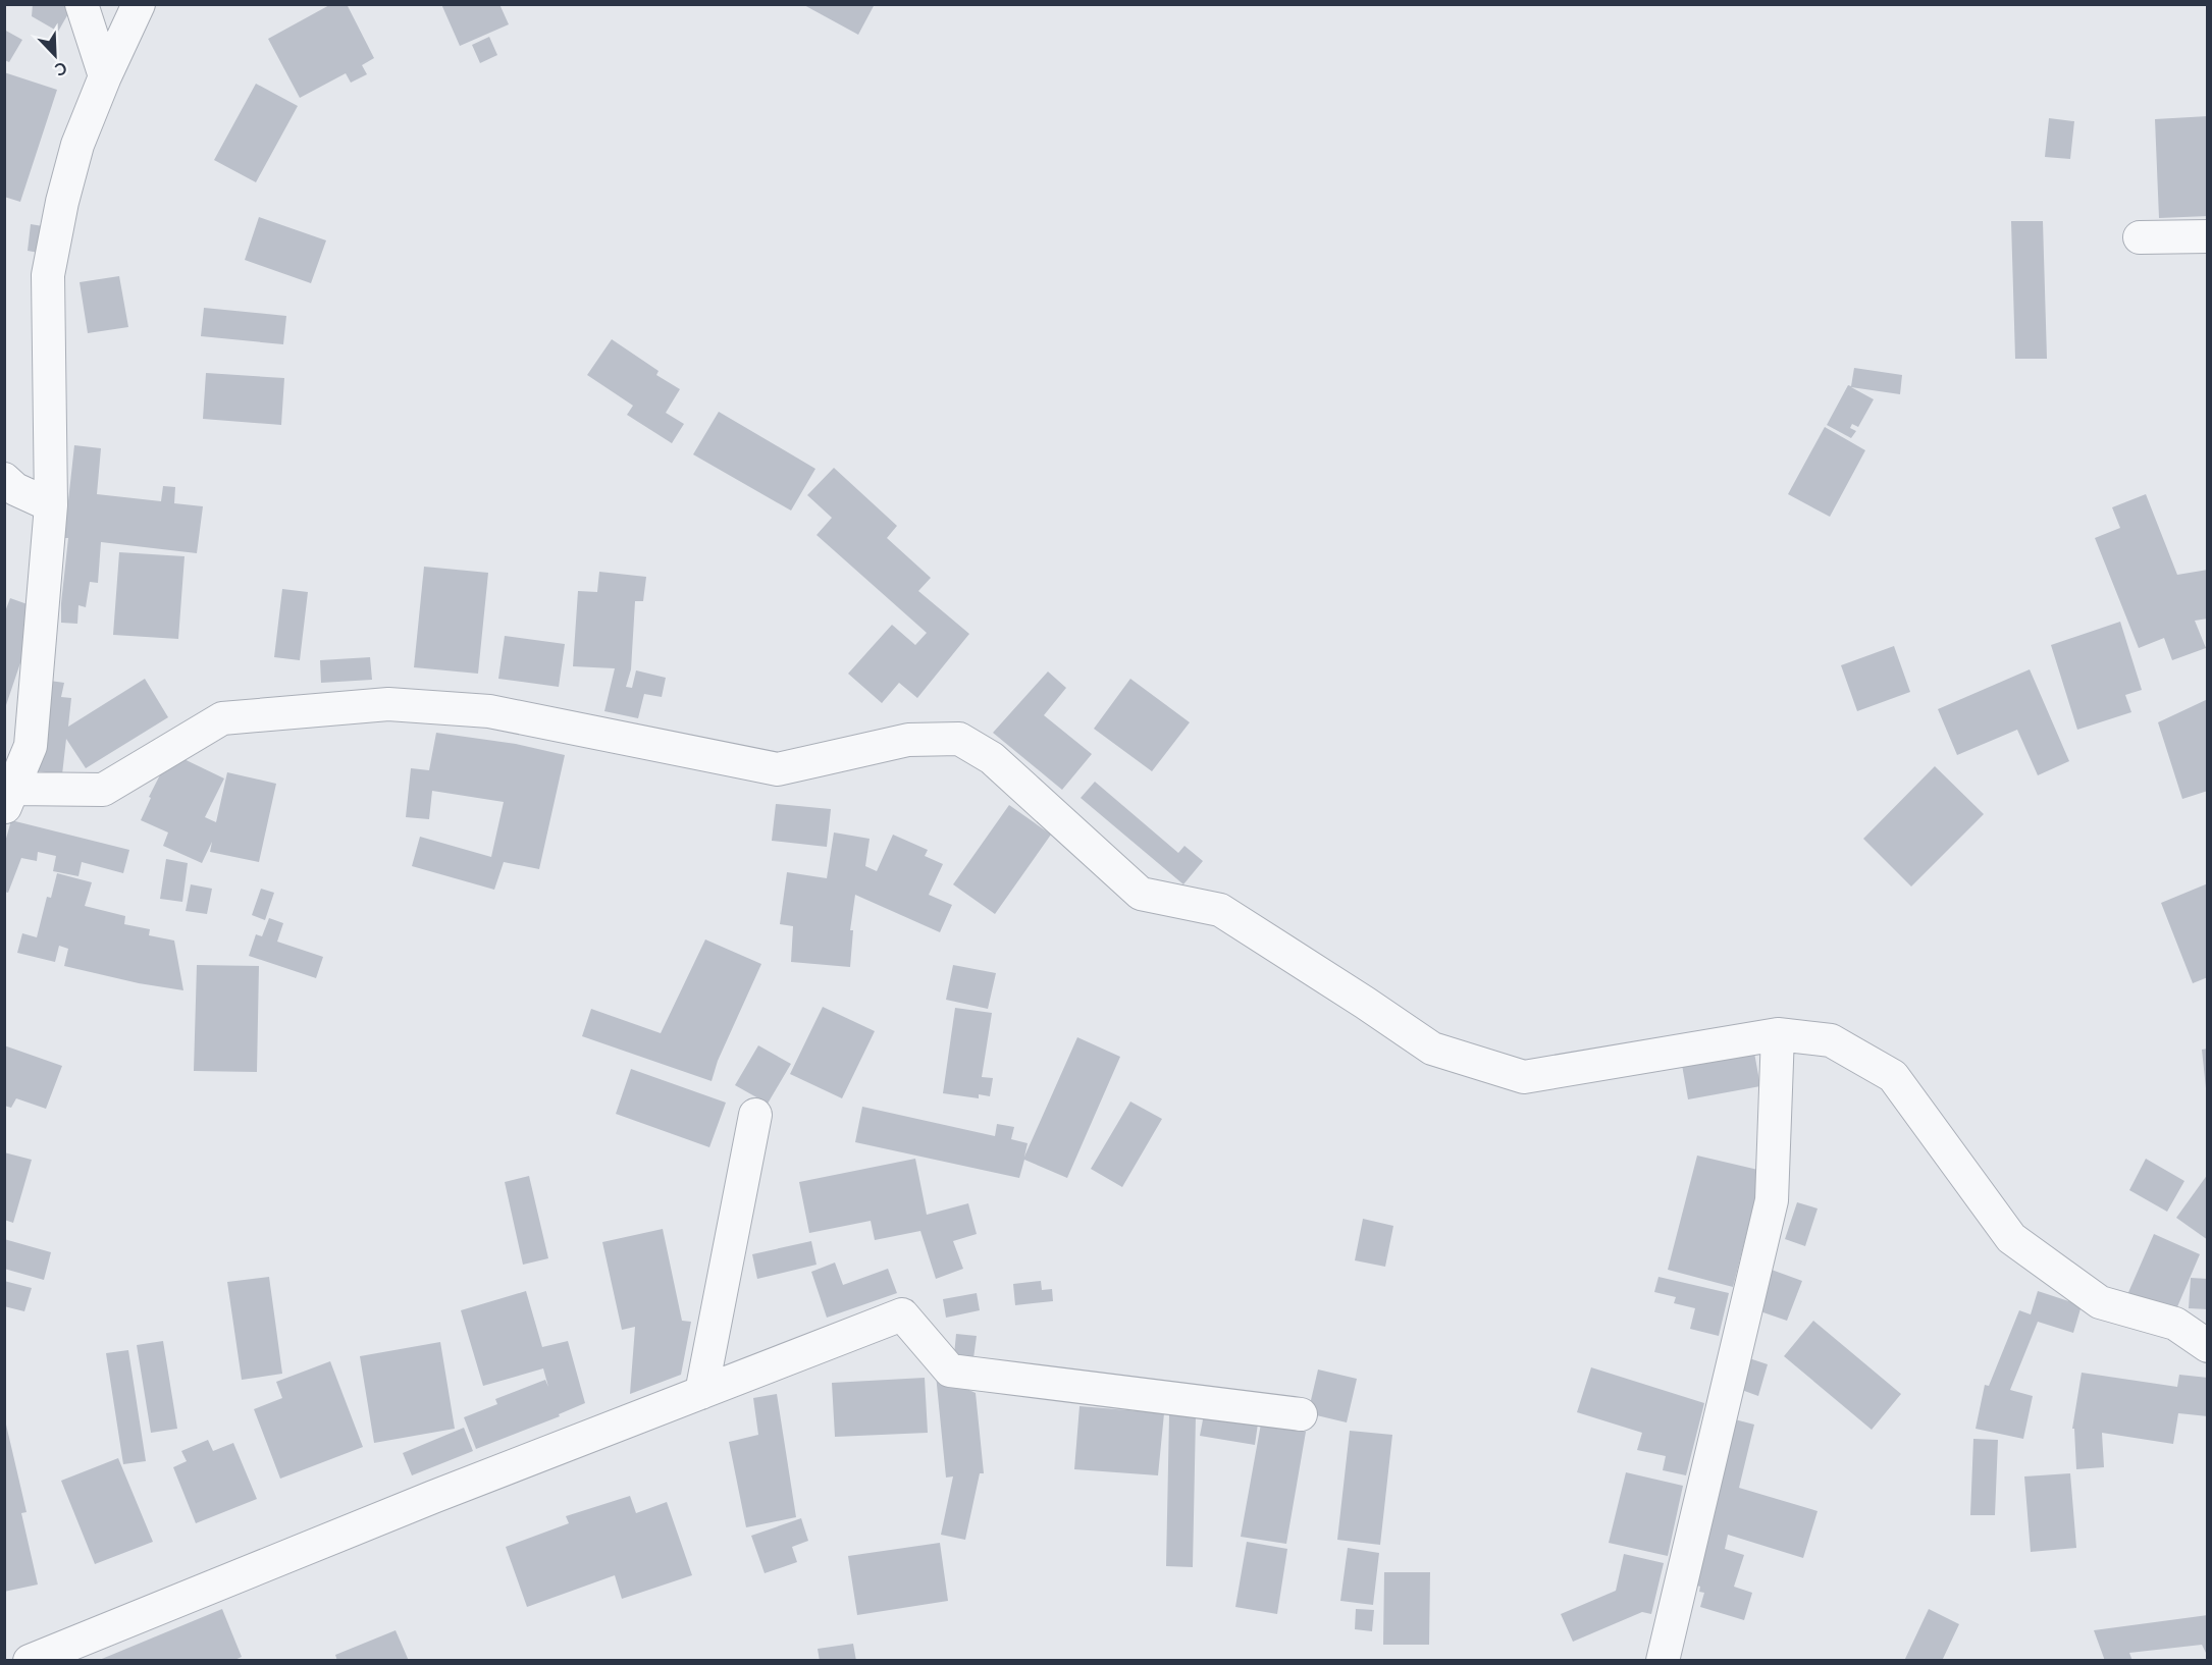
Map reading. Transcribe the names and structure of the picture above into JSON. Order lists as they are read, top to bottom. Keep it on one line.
{"north":"bottom right"}
